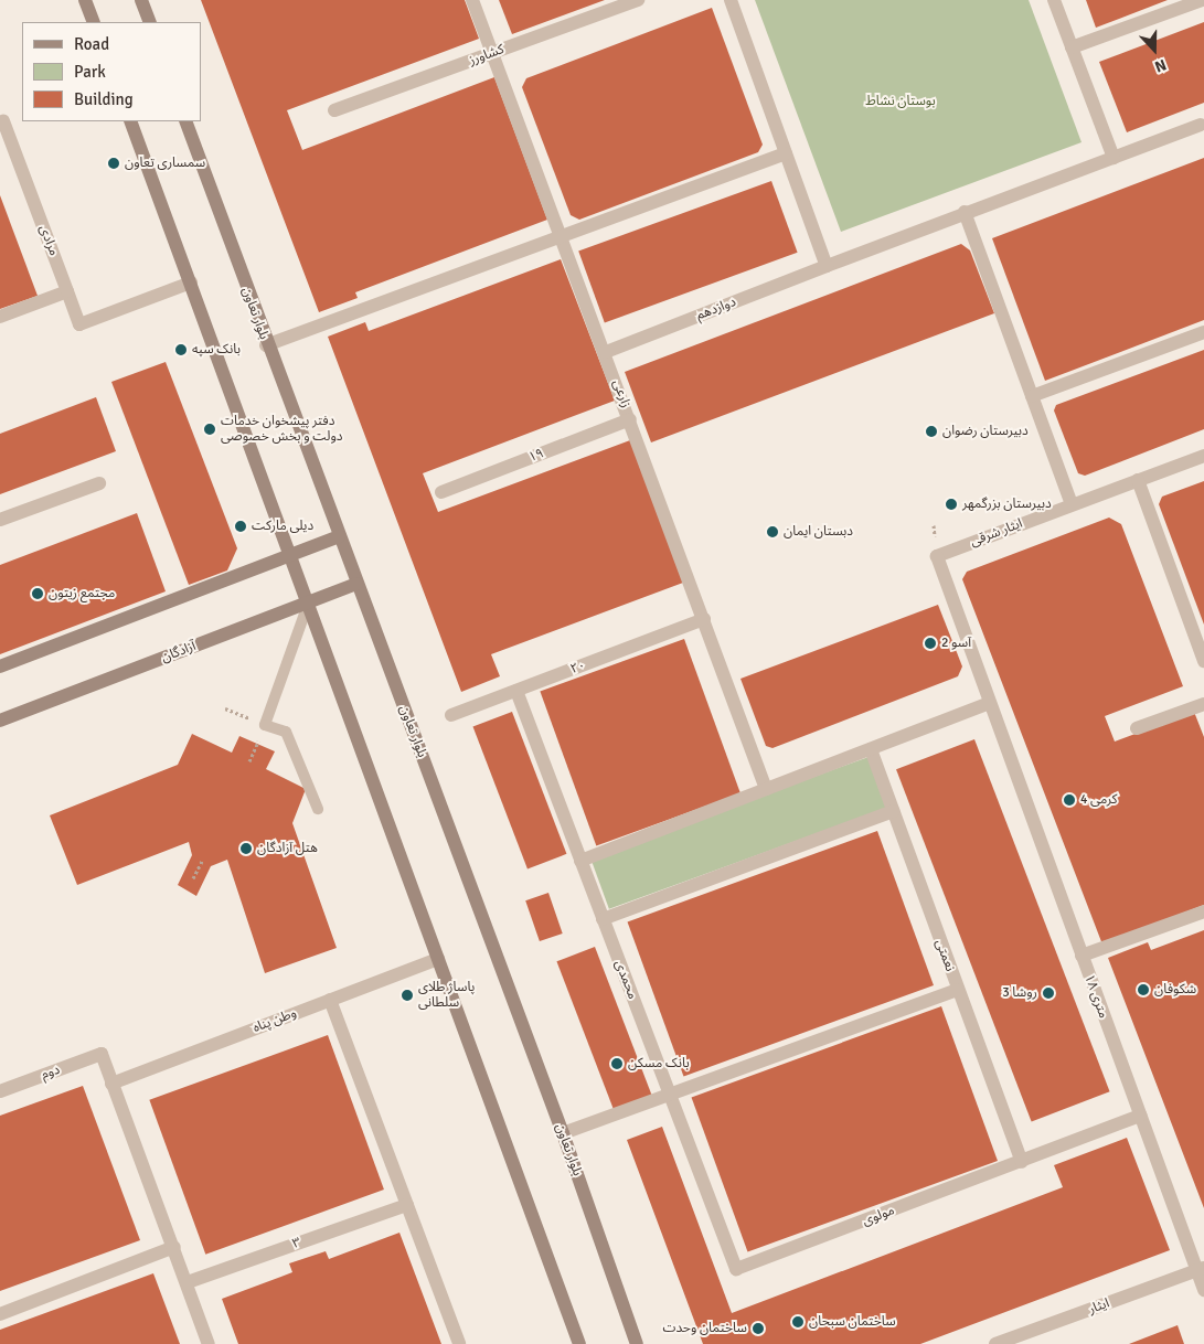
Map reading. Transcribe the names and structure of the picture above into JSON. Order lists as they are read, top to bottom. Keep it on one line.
{"streets":{"main road":["بلوار تعاون","آزادگان"],"street":["کشاورز","مرادی","دوازدهم","زارعی","۱۹","ایثار شرقی","۲۰","نعمتی","محمدی","۱۸ متری","وطن پناه","دوم","مولوی","۳","ایثار"]},"crossings":[["کشاورز","زارعی"],["دوازدهم","زارعی"],["بلوار تعاون","آزادگان"],["زارعی","۱۹"],["زارعی","۲۰"],["ایثار شرقی","۱۸ متری"],["۲۰","محمدی"],["نعمتی","مولوی"],["محمدی","مولوی"],["۱۸ متری","مولوی"],["۱۸ متری","ایثار"],["وطن پناه","دوم"]],"parks":["بوستان نشاط"],"places":["سمساری تعاون","بانک سپه","دفتر پیشخوان خدمات دولت و بخش خصوصی","دبیرستان رضوان","دبیرستان بزرگمهر","دیلی مارکت","دبستان ایمان","مجتمع زیتون","آسو 2","کرمی 4","هتل آزادگان","شکوفان","روشا 3","پاساژ طلای سلطانی","بانک مسکن","ساختمان سبحان","ساختمان وحدت"],"legend":["Road","Park","Building"],"north":"bottom"}
